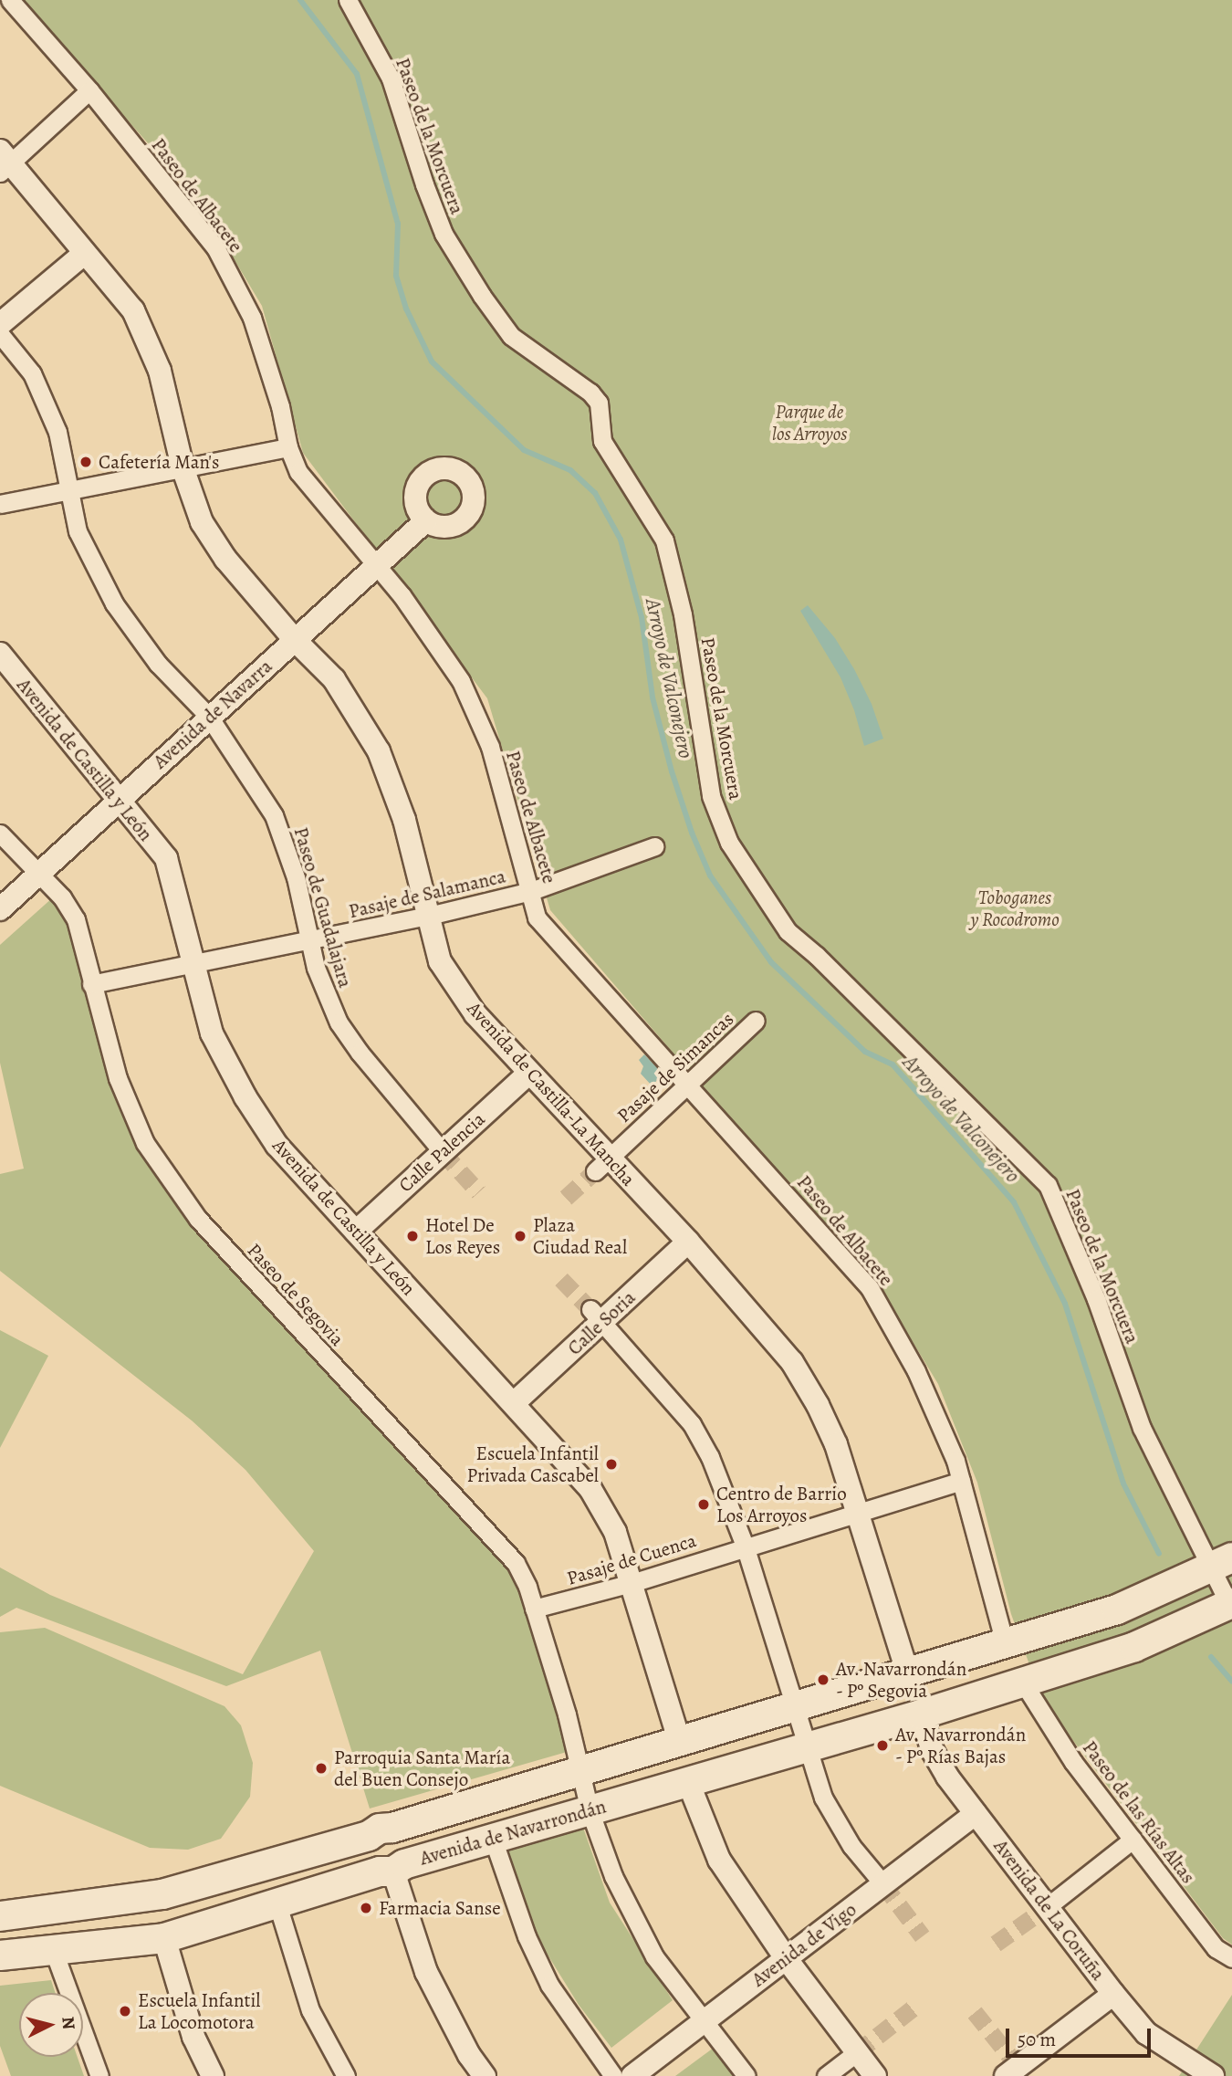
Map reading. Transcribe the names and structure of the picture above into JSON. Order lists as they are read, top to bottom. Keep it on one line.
{"streets":{"street":["Paseo de la Morcuera","Paseo de Albacete","Avenida de Navarra","Avenida de Castilla y León","Pasaje de Salamanca","Paseo de Guadalajara","Pasaje de Simancas","Avenida de Castilla-La Mancha","Calle Palencia","Paseo de Segovia","Calle Soria","Pasaje de Cuenca","Paseo de las Rías Altas","Avenida de Navarrondán","Avenida de La Coruña","Avenida de Vigo"]},"crossings":[["Paseo de la Morcuera","Avenida de Navarrondán"],["Paseo de Albacete","Avenida de Navarra"],["Paseo de Albacete","Pasaje de Salamanca"],["Paseo de Albacete","Pasaje de Simancas"],["Paseo de Albacete","Pasaje de Cuenca"],["Paseo de Albacete","Avenida de Navarrondán"],["Avenida de Navarra","Avenida de Castilla y León"],["Avenida de Navarra","Paseo de Guadalajara"],["Avenida de Navarra","Avenida de Castilla-La Mancha"],["Avenida de Navarra","Paseo de Segovia"],["Avenida de Castilla y León","Pasaje de Salamanca"],["Avenida de Castilla y León","Calle Palencia"],["Avenida de Castilla y León","Calle Soria"],["Avenida de Castilla y León","Pasaje de Cuenca"],["Avenida de Castilla y León","Avenida de Navarrondán"],["Pasaje de Salamanca","Paseo de Guadalajara"],["Pasaje de Salamanca","Avenida de Castilla-La Mancha"],["Pasaje de Salamanca","Paseo de Segovia"],["Paseo de Guadalajara","Calle Palencia"],["Pasaje de Simancas","Avenida de Castilla-La Mancha"],["Avenida de Castilla-La Mancha","Calle Palencia"],["Avenida de Castilla-La Mancha","Calle Soria"],["Avenida de Castilla-La Mancha","Pasaje de Cuenca"],["Avenida de Castilla-La Mancha","Avenida de Navarrondán"],["Paseo de Segovia","Pasaje de Cuenca"],["Paseo de Segovia","Avenida de Navarrondán"],["Paseo de Segovia","Avenida de Vigo"],["Paseo de las Rías Altas","Avenida de Navarrondán"],["Avenida de Navarrondán","Avenida de La Coruña"],["Avenida de La Coruña","Avenida de Vigo"]],"water":["Arroyo de Valconejero"],"parks":["Parque de los Arroyos","Toboganes y Rocodromo"],"places":["Cafetería Man's","Hotel De Los Reyes","Plaza Ciudad Real","Escuela Infantil Privada Cascabel","Centro de Barrio Los Arroyos","Av. Navarrondán - Pº Segovia","Av. Navarrondán - Pº Rías Bajas","Parroquia Santa María del Buen Consejo","Farmacia Sanse","Escuela Infantil La Locomotora"],"scale_bar":"50 m","north":"right"}
